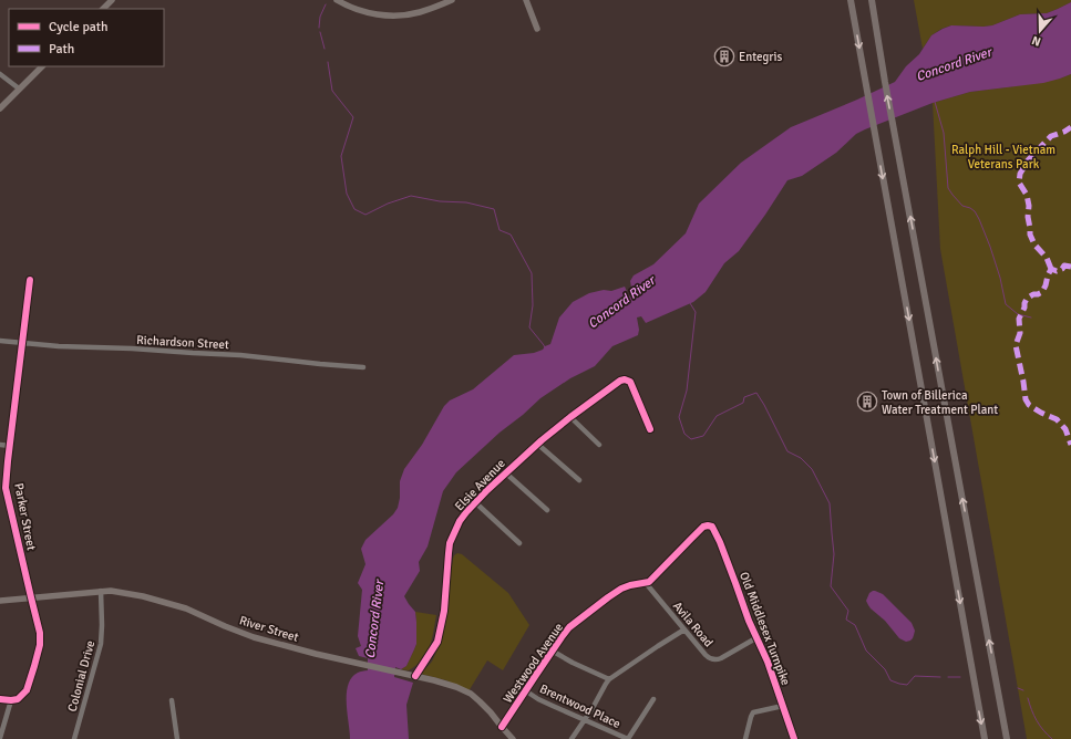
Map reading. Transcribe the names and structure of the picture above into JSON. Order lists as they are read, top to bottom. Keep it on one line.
{"streets":{"main road":["River Street"],"street":["Richardson Street","Elsie Avenue","Parker Street","Avila Road","Old Middlesex Turnpike","Westwood Avenue","Colonial Drive","Brentwood Place"]},"crossings":[["Richardson Street","Parker Street"],["Elsie Avenue","River Street"],["Parker Street","River Street"],["Avila Road","Old Middlesex Turnpike"],["Avila Road","Westwood Avenue"],["River Street","Westwood Avenue"],["River Street","Colonial Drive"],["Old Middlesex Turnpike","Westwood Avenue"],["Westwood Avenue","Brentwood Place"]],"water":["Concord River"],"parks":["Ralph Hill - Vietnam Veterans Park"],"places":{"building":["Entegris","Town of Billerica Water Treatment Plant"]},"legend":["Cycle path","Path"],"north":"bottom"}
